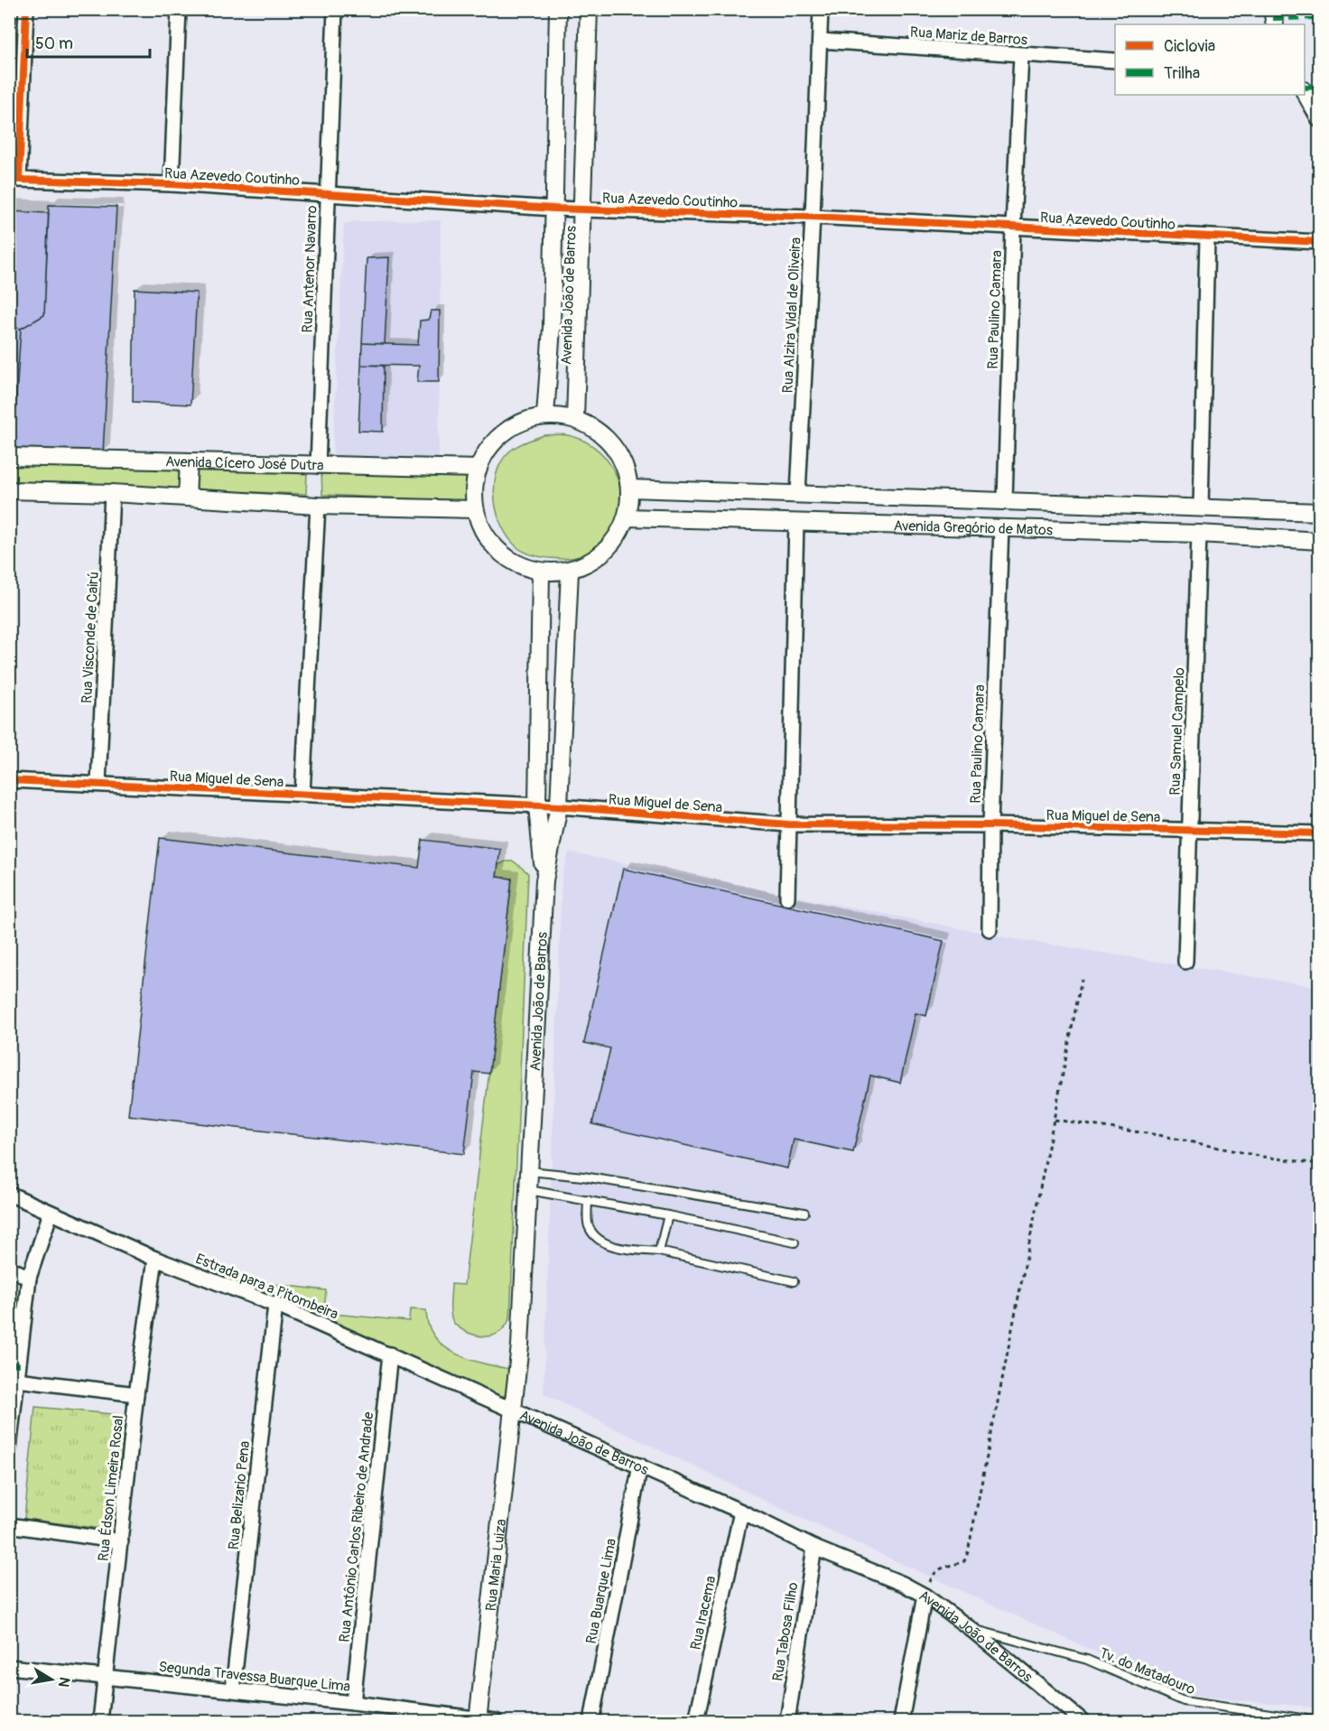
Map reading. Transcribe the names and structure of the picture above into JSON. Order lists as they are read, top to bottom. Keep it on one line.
{"streets":{"street":["Rua Mariz de Barros","Rua Azevedo Coutinho","Rua Antenor Navarro","Avenida João de Barros","Rua Paulino Camara","Rua Alzira Vidal de Oliveira","Avenida Cícero José Dutra","Avenida Gregório de Matos","Rua Visconde de Cairú","Rua Samuel Campelo","Rua Miguel de Sena","Estrada para a Pitombeira","Rua Édson Limeira Rosal","Rua Belizario Pena","Rua Antônio Carlos Ribeiro de Andrade","Rua Maria Luiza","Rua Buarque Lima","Rua Iracema","Rua Tabosa Filho","Segunda Travessa Buarque Lima"],"lane":["Tv. do Matadouro"]},"crossings":[["Rua Mariz de Barros","Rua Paulino Camara"],["Rua Mariz de Barros","Rua Alzira Vidal de Oliveira"],["Rua Azevedo Coutinho","Rua Antenor Navarro"],["Rua Azevedo Coutinho","Avenida João de Barros"],["Rua Azevedo Coutinho","Rua Paulino Camara"],["Rua Azevedo Coutinho","Rua Alzira Vidal de Oliveira"],["Rua Antenor Navarro","Avenida Cícero José Dutra"],["Avenida João de Barros","Avenida Cícero José Dutra"],["Avenida João de Barros","Avenida Gregório de Matos"],["Avenida João de Barros","Rua Miguel de Sena"],["Avenida João de Barros","Estrada para a Pitombeira"],["Avenida João de Barros","Rua Maria Luiza"],["Avenida João de Barros","Rua Buarque Lima"],["Avenida João de Barros","Rua Iracema"],["Avenida João de Barros","Rua Tabosa Filho"],["Avenida João de Barros","Tv. do Matadouro"],["Rua Paulino Camara","Avenida Gregório de Matos"],["Rua Paulino Camara","Rua Miguel de Sena"],["Rua Alzira Vidal de Oliveira","Avenida Gregório de Matos"],["Avenida Cícero José Dutra","Avenida Gregório de Matos"],["Avenida Gregório de Matos","Rua Samuel Campelo"],["Rua Visconde de Cairú","Rua Miguel de Sena"],["Rua Samuel Campelo","Rua Miguel de Sena"],["Estrada para a Pitombeira","Rua Édson Limeira Rosal"],["Estrada para a Pitombeira","Rua Belizario Pena"],["Estrada para a Pitombeira","Rua Antônio Carlos Ribeiro de Andrade"],["Estrada para a Pitombeira","Rua Maria Luiza"],["Rua Édson Limeira Rosal","Segunda Travessa Buarque Lima"],["Rua Belizario Pena","Segunda Travessa Buarque Lima"],["Rua Antônio Carlos Ribeiro de Andrade","Segunda Travessa Buarque Lima"],["Rua Maria Luiza","Segunda Travessa Buarque Lima"]],"legend":["Ciclovia","Trilha"],"scale_bar":"50 m","north":"right"}
